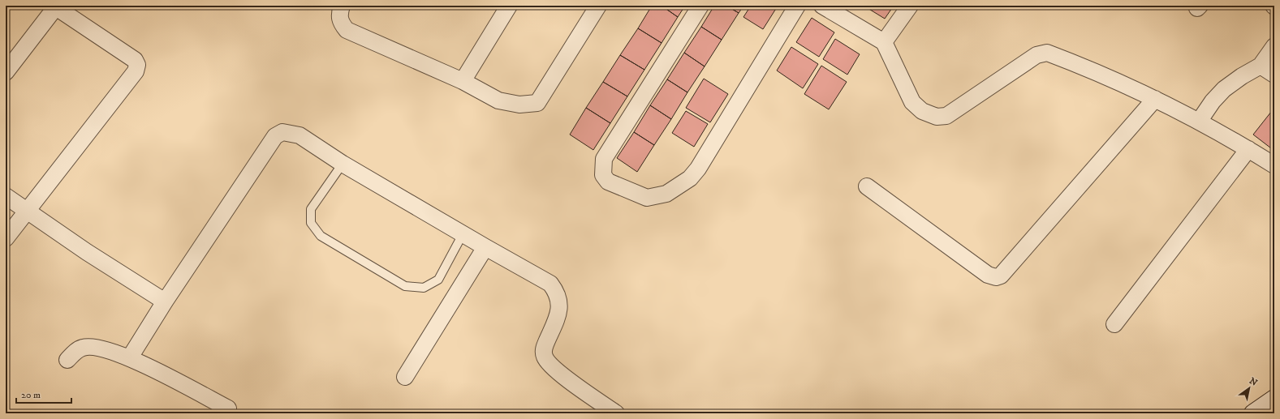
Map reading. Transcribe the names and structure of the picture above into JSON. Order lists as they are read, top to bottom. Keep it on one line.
{"scale_bar":"20 m","north":"top right"}
